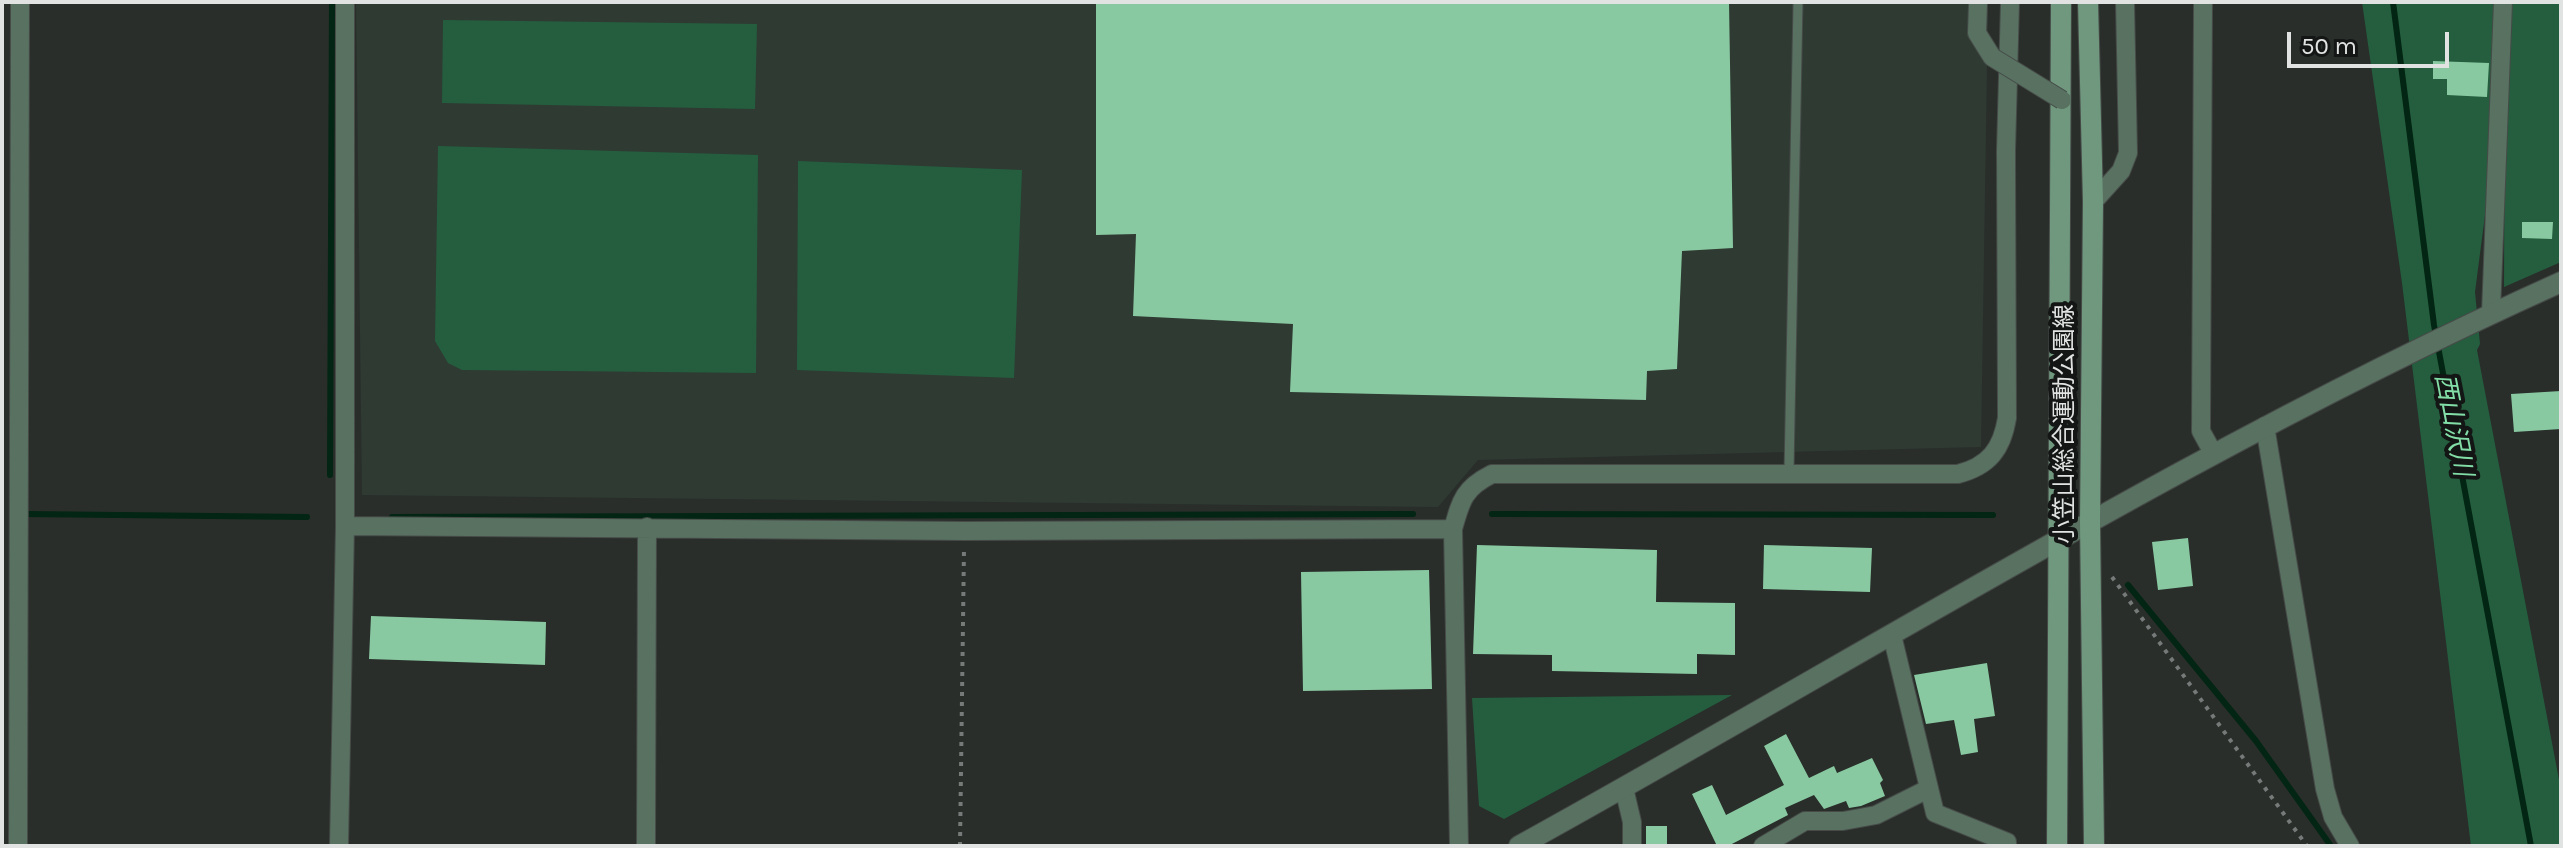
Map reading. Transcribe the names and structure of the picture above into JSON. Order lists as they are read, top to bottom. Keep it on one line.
{"streets":{"main road":["小笠山総合運動公園線"]},"water":["西山沢川"],"scale_bar":"50 m"}
